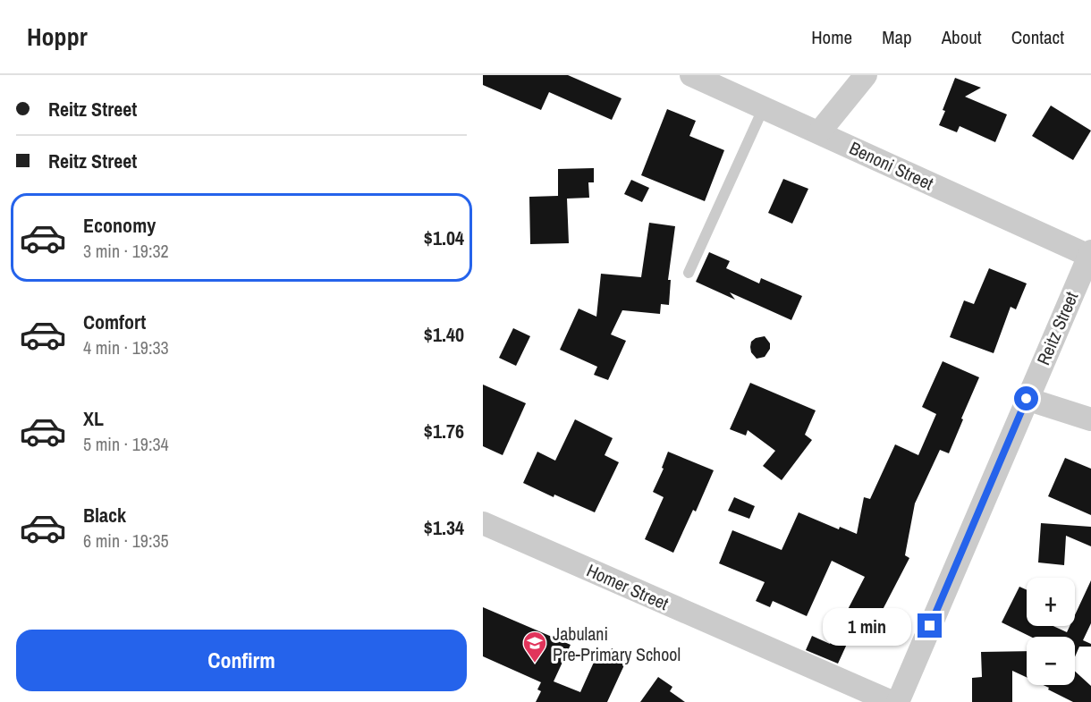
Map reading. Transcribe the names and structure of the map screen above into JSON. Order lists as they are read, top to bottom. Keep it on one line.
{"streets":{"street":["Benoni Street","Reitz Street","Homer Street"]},"crossings":[["Benoni Street","Reitz Street"]],"places":{"school or university":["Jabulani Pre-Primary School"]},"page":{"header":"Hoppr","nav":["Home","Map","About","Contact"],"banner":["Reitz Street","Reitz Street"],"list":[{"name":"Economy","note":"3 min · 19:32","value":"$1.04"},{"name":"Comfort","note":"4 min · 19:33","value":"$1.40"},{"name":"XL","note":"5 min · 19:34","value":"$1.76"},{"name":"Black","note":"6 min · 19:35","value":"$1.34"}],"map_buttons":["+","−"],"bubble":"1 min","buttons":"Confirm"}}
